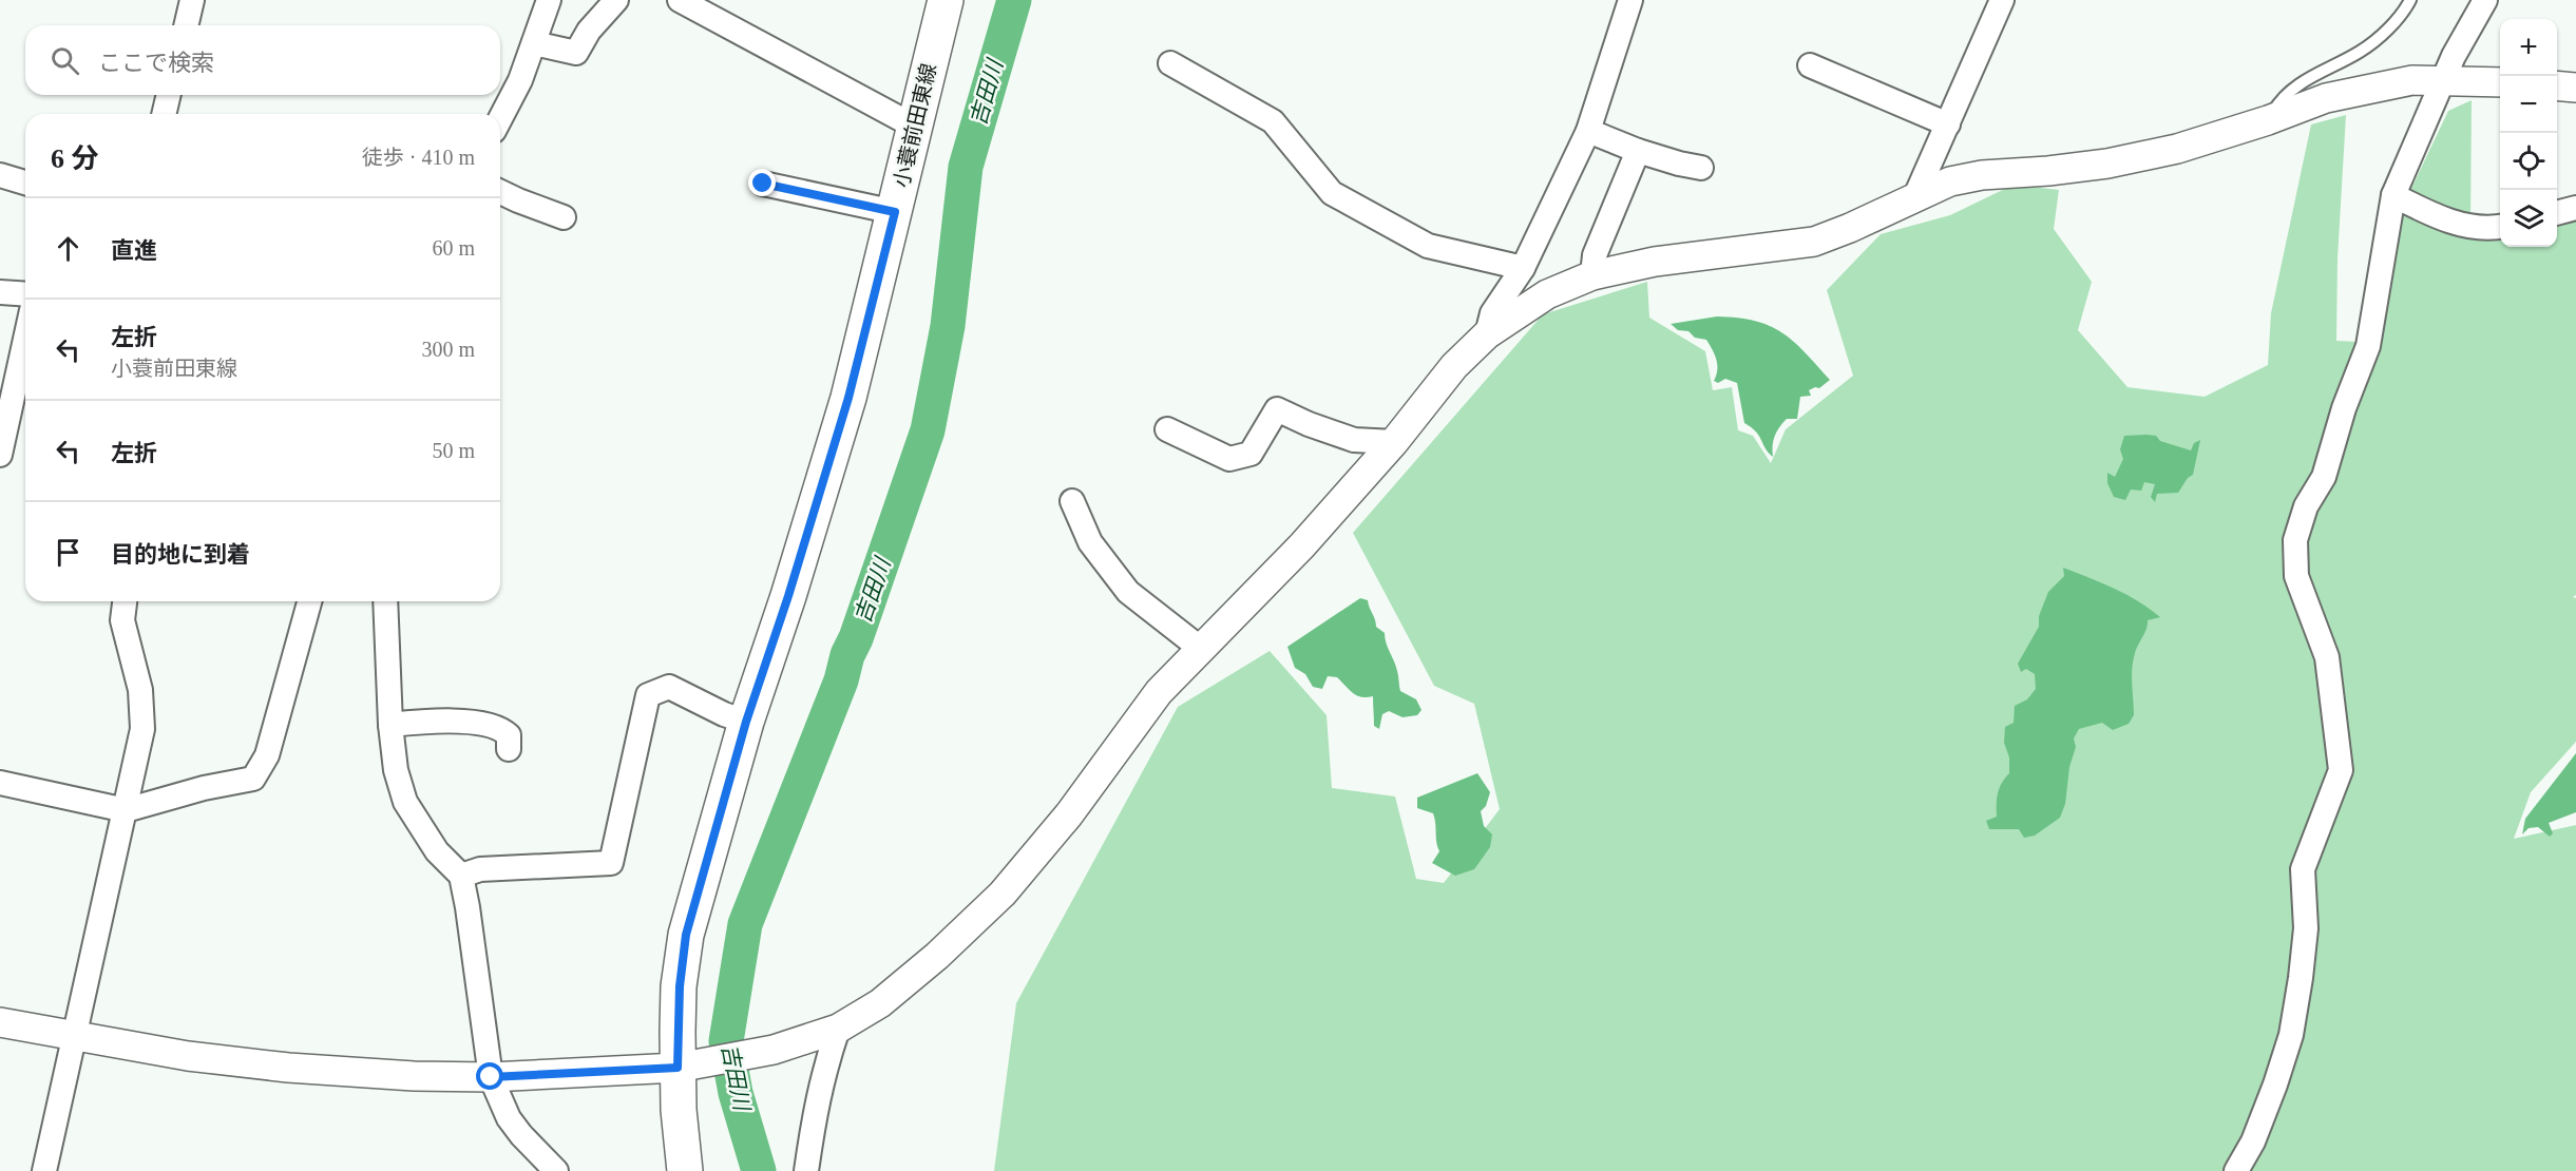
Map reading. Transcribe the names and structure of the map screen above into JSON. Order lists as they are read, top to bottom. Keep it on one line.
{"streets":{"main road":["小蓑前田東線"]},"water":["吉田川"],"page":{"map_buttons":["+","−"],"search":"ここで検索","heading":["6 分","徒歩 · 410 m"],"list":[["直進","60 m"],["左折","小蓑前田東線","300 m"],["左折","50 m"],"目的地に到着"]}}
